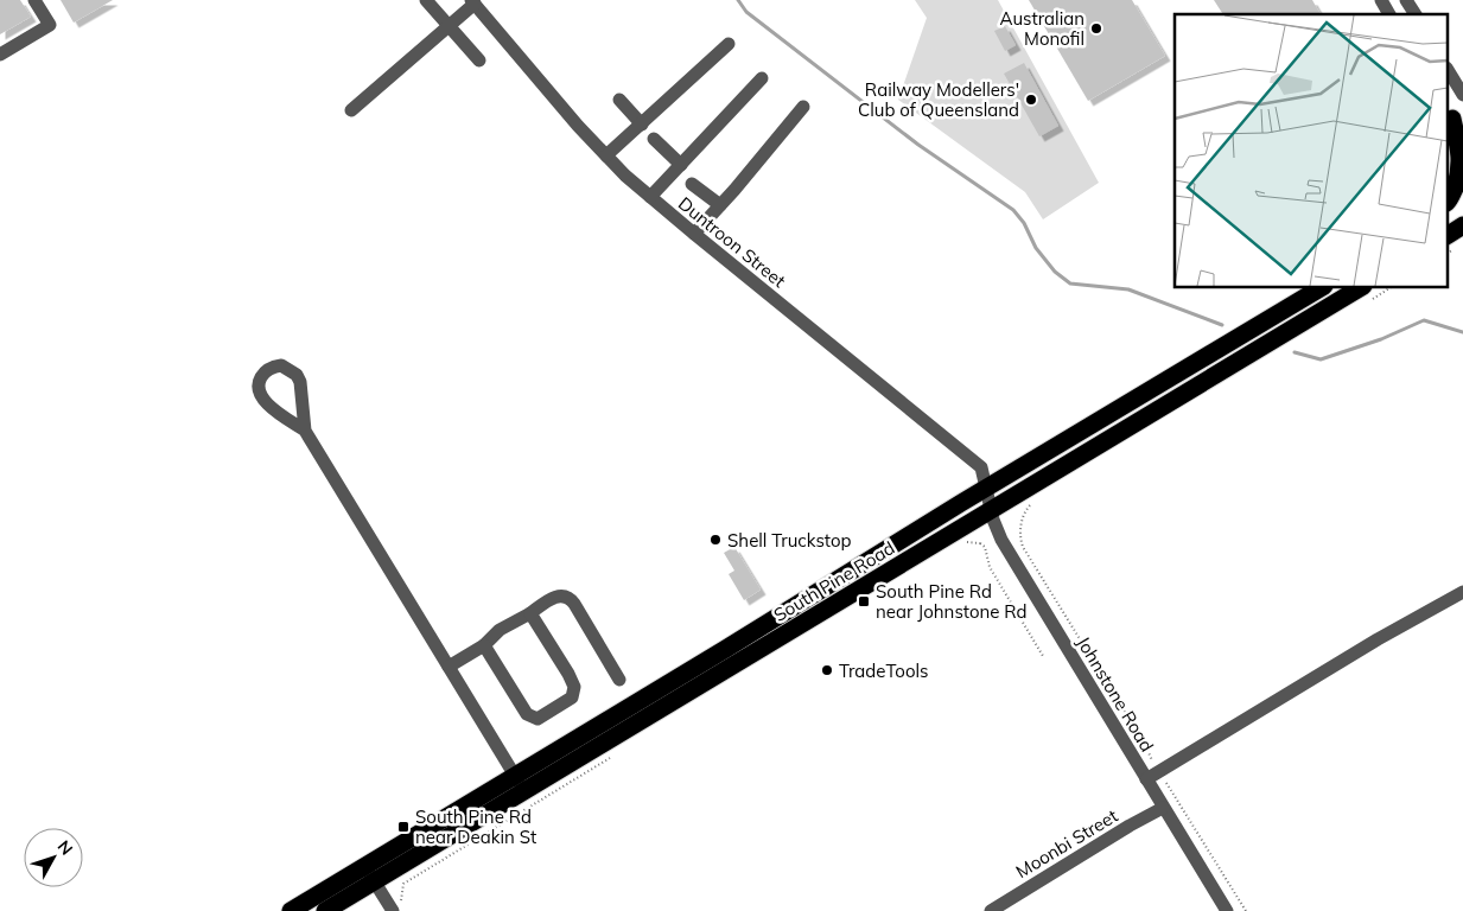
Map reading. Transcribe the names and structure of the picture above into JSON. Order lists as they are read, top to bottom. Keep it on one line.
{"streets":{"highway":["South Pine Road"],"street":["Duntroon Street","Johnstone Road","Moonbi Street"]},"crossings":[["Duntroon Street","South Pine Road"],["Duntroon Street","Johnstone Road"],["South Pine Road","Johnstone Road"],["Johnstone Road","Moonbi Street"]],"places":{"other":["Australian Monofil","Railway Modellers' Club of Queensland","Shell Truckstop","TradeTools"],"transit":["South Pine Rd near Johnstone Rd","South Pine Rd near Deakin St"]},"north":"top right"}
